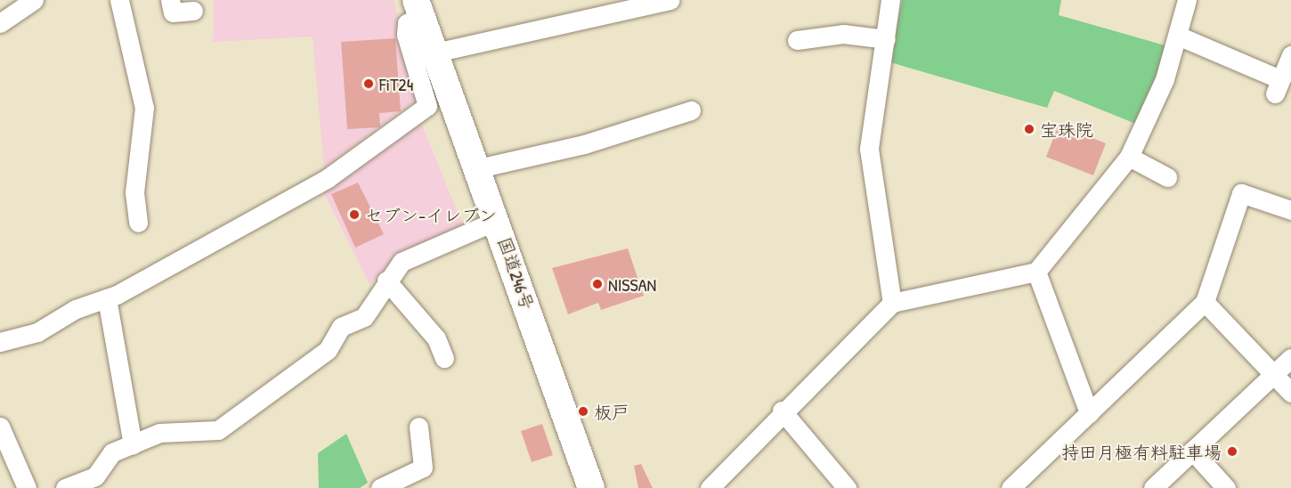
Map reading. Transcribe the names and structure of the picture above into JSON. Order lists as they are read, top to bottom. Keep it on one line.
{"streets":{"highway":["国道246号"]},"places":["FiT24","宝珠院","セブン-イレブン","NISSAN","板戸","持田月極有料駐車場"]}
